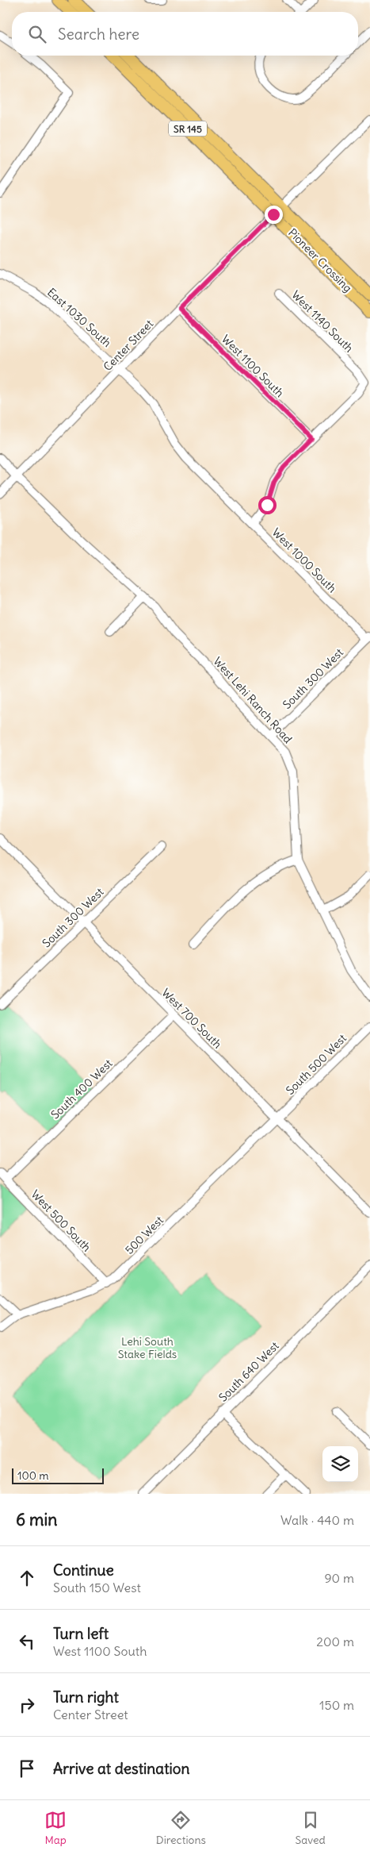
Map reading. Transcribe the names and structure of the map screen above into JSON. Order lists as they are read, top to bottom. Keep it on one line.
{"streets":{"highway":["SR 145","Pioneer Crossing"],"street":["East 1030 South","West 1140 South","Center Street","West 1100 South","West 1000 South","South 300 West","West Lehi Ranch Road","West 700 South","South 500 West","South 400 West","West 500 South","500 West","South 640 West"]},"crossings":[["SR 145","Pioneer Crossing"],["SR 145","Center Street"],["East 1030 South","Center Street"],["East 1030 South","West 1000 South"],["West 1140 South","West 1100 South"],["Center Street","West 1100 South"],["Center Street","West 1000 South"],["Center Street","West Lehi Ranch Road"],["West 1000 South","South 300 West"],["South 300 West","West Lehi Ranch Road"],["South 300 West","West 700 South"],["West 700 South","South 500 West"],["West 700 South","South 400 West"],["West 700 South","500 West"],["South 500 West","500 West"],["South 400 West","West 500 South"],["West 500 South","500 West"]],"parks":["Lehi South Stake Fields"],"scale_bar":"100 m","page":{"search":"Search here","scale":"100 m","heading":["6 min","Walk · 440 m"],"list":[["Continue","South 150 West","90 m"],["Turn left","West 1100 South","200 m"],["Turn right","Center Street","150 m"],"Arrive at destination"],"nav":["Map","Directions","Saved"]}}
